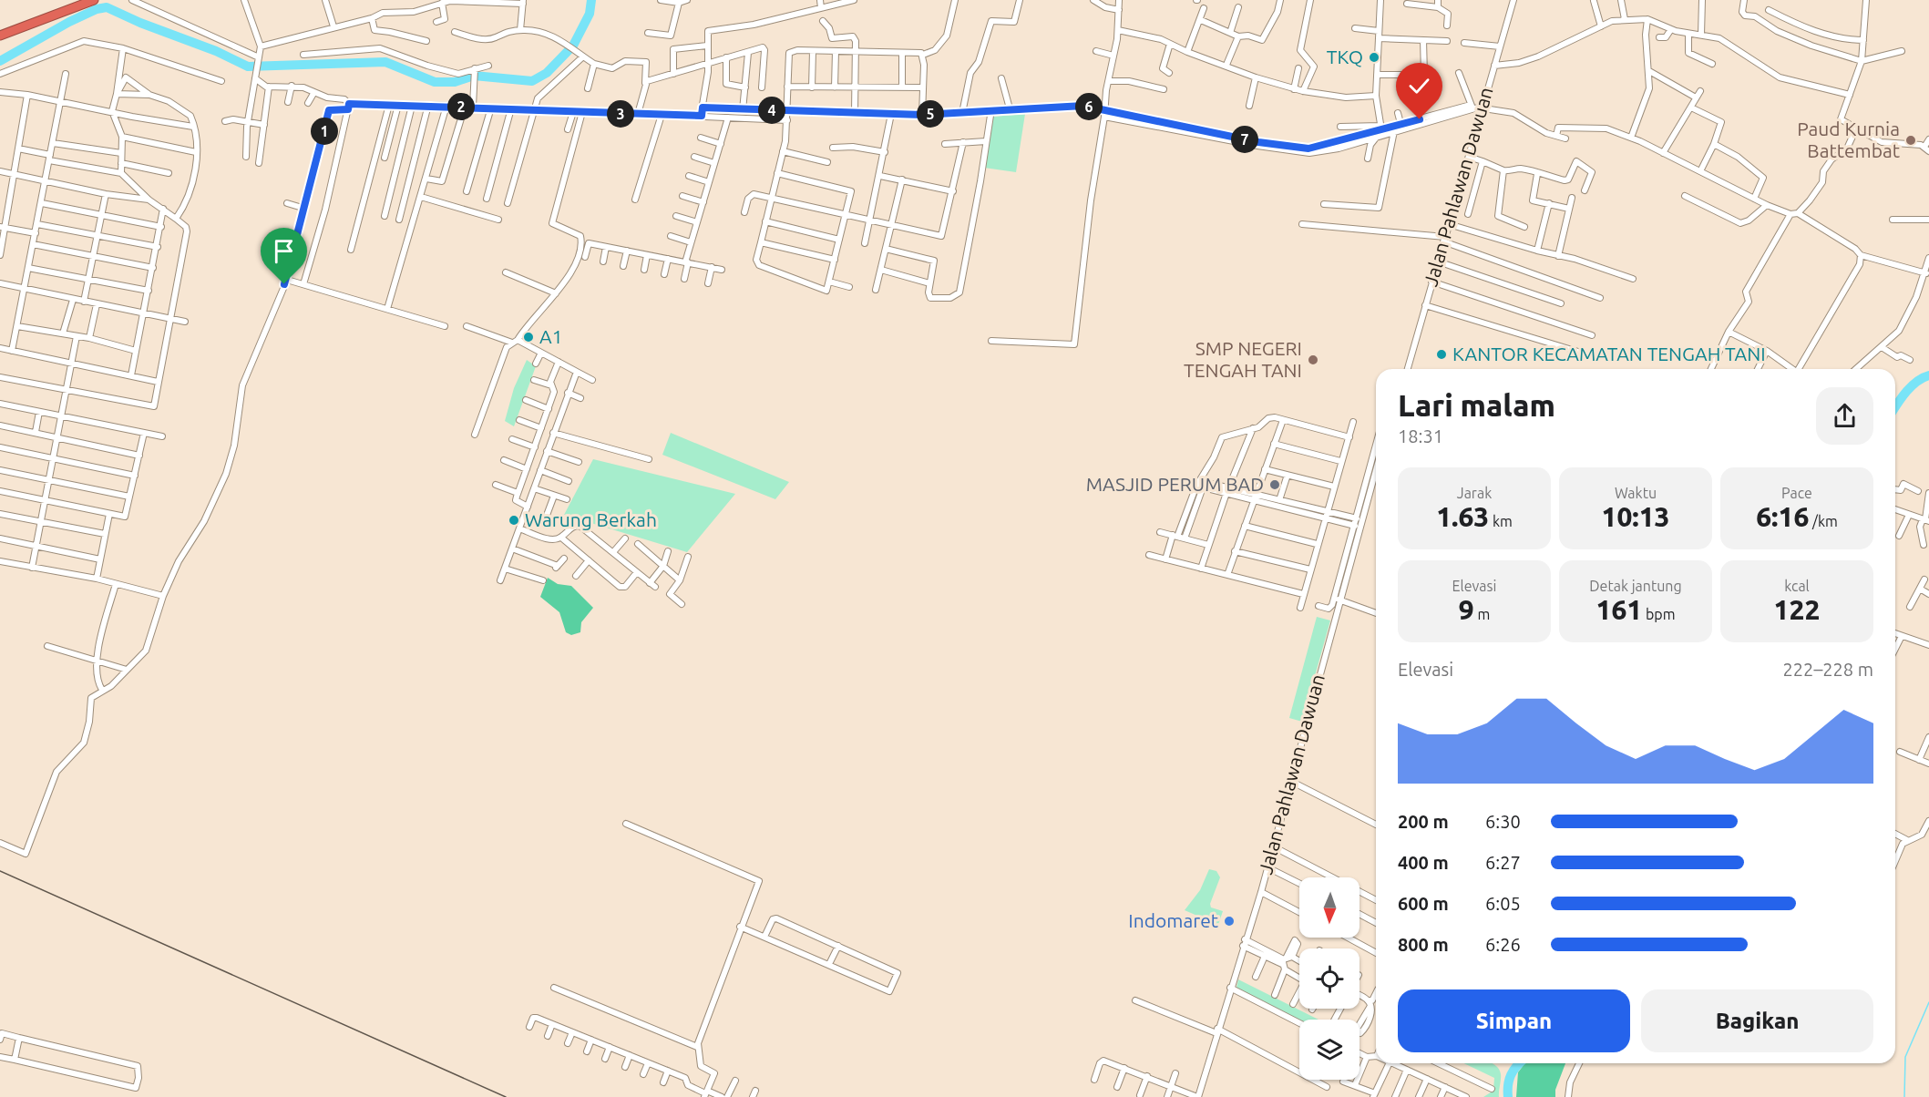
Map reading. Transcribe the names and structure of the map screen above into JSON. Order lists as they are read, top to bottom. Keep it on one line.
{"streets":{"street":["Jalan Pahlawan Dawuan"]},"places":["TKQ","Paud Kurnia Battembat","A1","KANTOR KECAMATAN TENGAH TANI","SMP NEGERI TENGAH TANI","MASJID PERUM BAD","Warung Berkah","Indomaret"],"north":"bottom","page":{"pins":["2","6","4","3","5","1","7"],"heading":["Lari malam","18:31"],"stats":[["Jarak","1.63 km"],["Waktu","10:13"],["Pace","6:16 /km"],["Elevasi","9 m"],["Detak jantung","161 bpm"],["kcal","122"]],"chart":["Elevasi","222–228 m"],"list":[{"name":"200 m","note":"6:30"},{"name":"400 m","note":"6:27"},{"name":"600 m","note":"6:05"},{"name":"800 m","note":"6:26"}],"buttons":["Simpan","Bagikan"]}}
